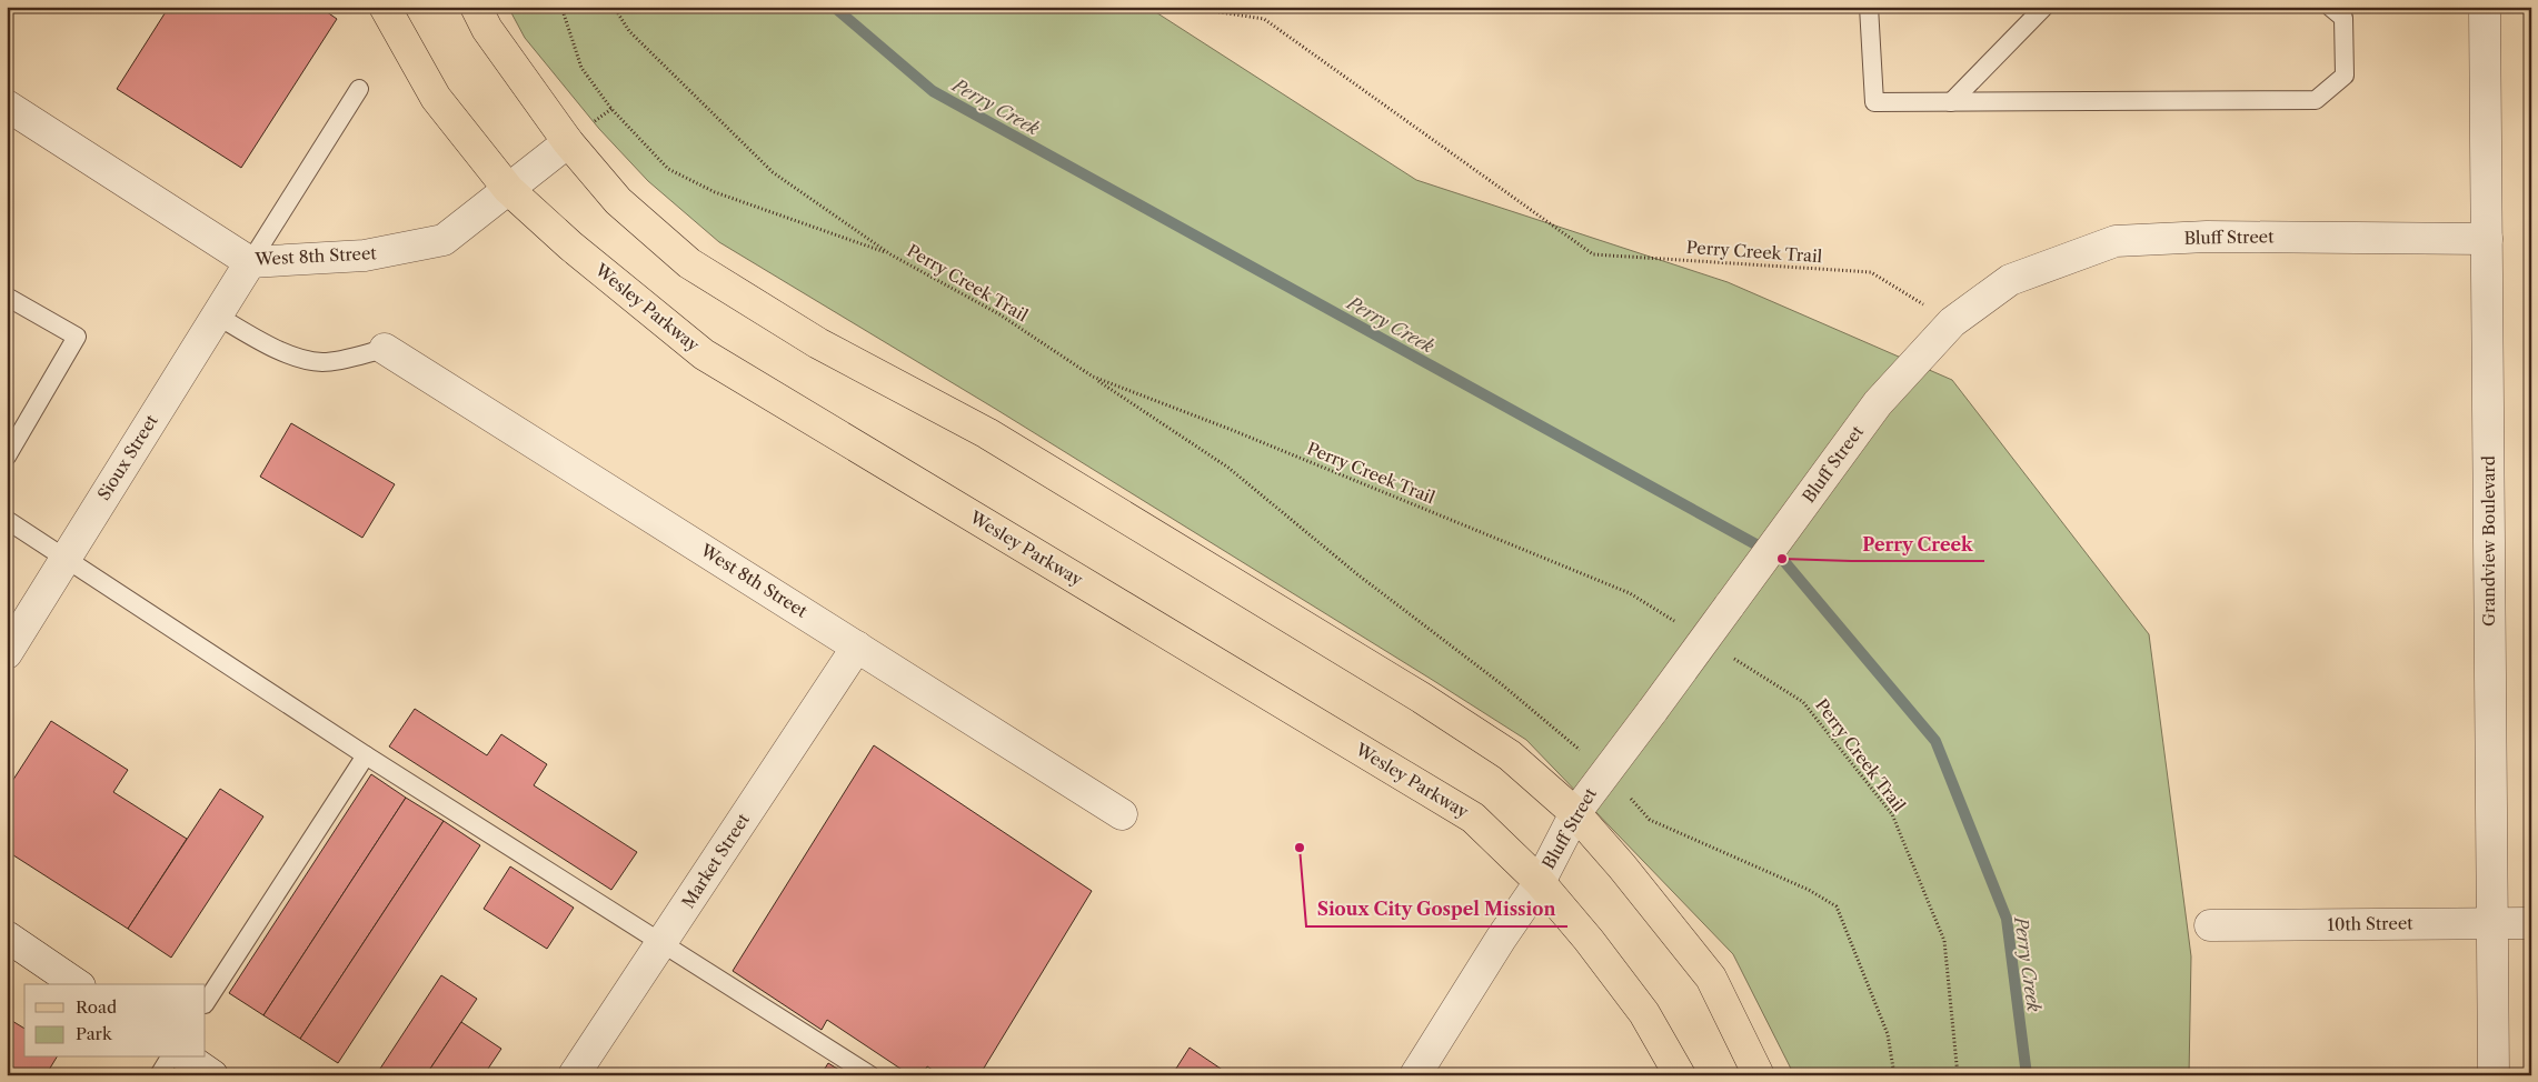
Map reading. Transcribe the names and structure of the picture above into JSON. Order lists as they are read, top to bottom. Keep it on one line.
{"streets":{"main road":["Wesley Parkway"],"street":["Bluff Street","West 8th Street","Sioux Street","Grandview Boulevard","Market Street","10th Street"],"path":["Perry Creek Trail"]},"crossings":[["Bluff Street","Perry Creek Trail"],["Bluff Street","Wesley Parkway"],["Bluff Street","Grandview Boulevard"],["West 8th Street","Wesley Parkway"],["West 8th Street","Sioux Street"],["West 8th Street","Market Street"],["Grandview Boulevard","10th Street"]],"water":["Perry Creek"],"places":["Perry Creek","Sioux City Gospel Mission"],"legend":["Road","Park"]}
